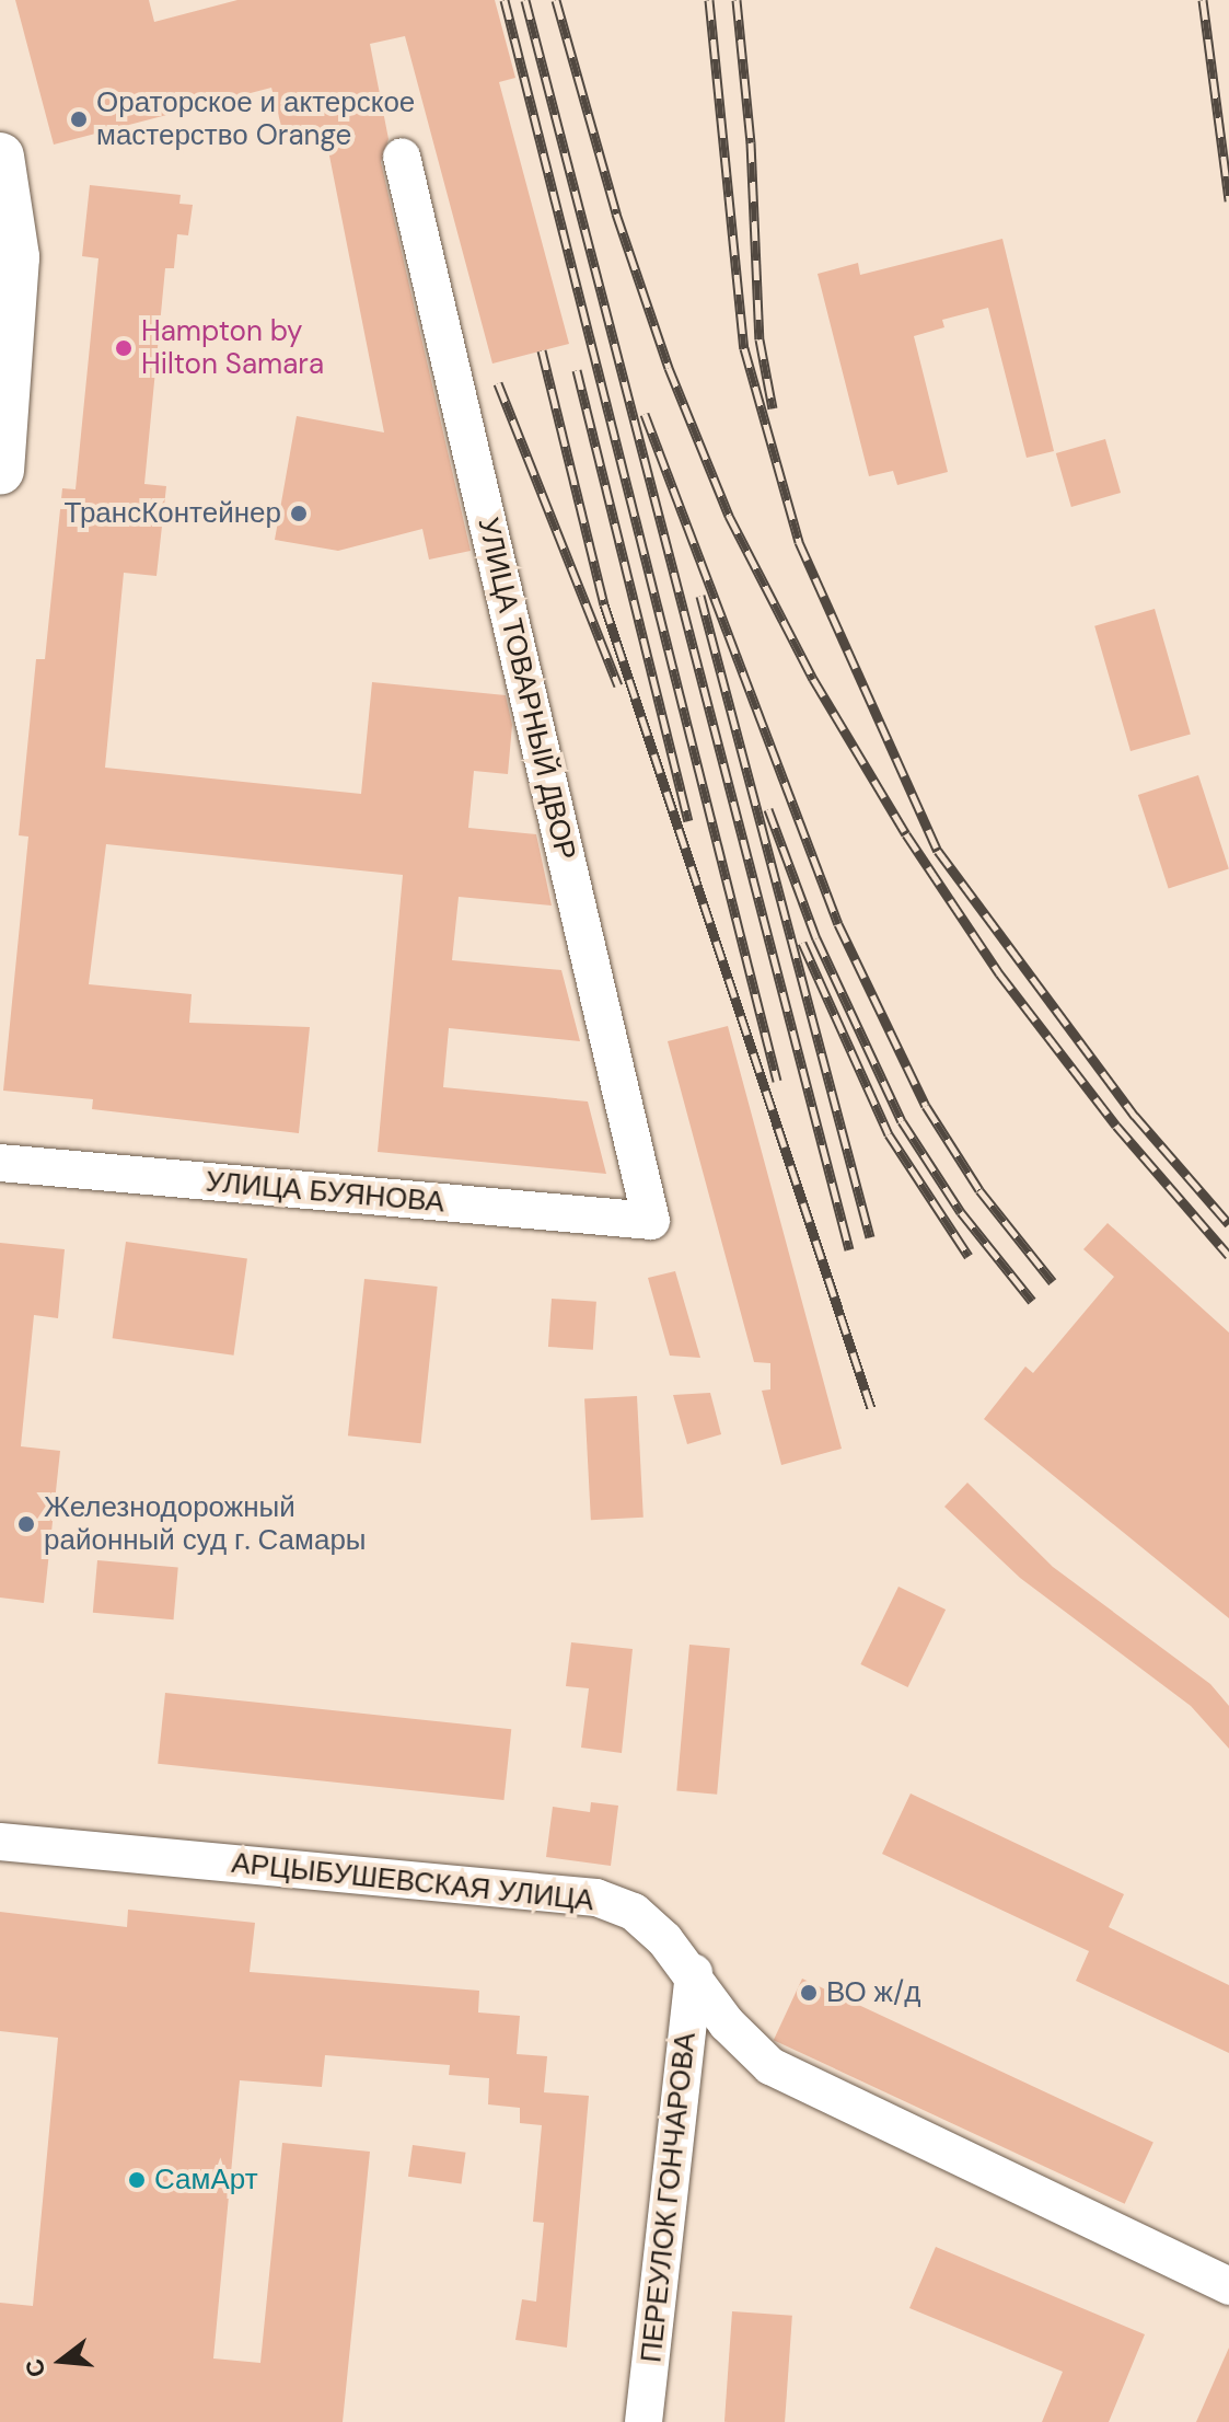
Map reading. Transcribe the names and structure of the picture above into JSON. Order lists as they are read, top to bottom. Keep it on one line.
{"streets":{"street":["УЛИЦА ТОВАРНЫЙ ДВОР","УЛИЦА БУЯНОВА","АРЦЫБУШЕВСКАЯ УЛИЦА","ПЕРЕУЛОК ГОНЧАРОВА"]},"crossings":[["УЛИЦА ТОВАРНЫЙ ДВОР","УЛИЦА БУЯНОВА"],["АРЦЫБУШЕВСКАЯ УЛИЦА","ПЕРЕУЛОК ГОНЧАРОВА"]],"places":["Ораторское и актерское мастерство Orange","Hampton by Hilton Samara","ТрансКонтейнер","Железнодорожный районный суд г. Самары","ВО ж/д","СамАрт"],"north":"left"}
